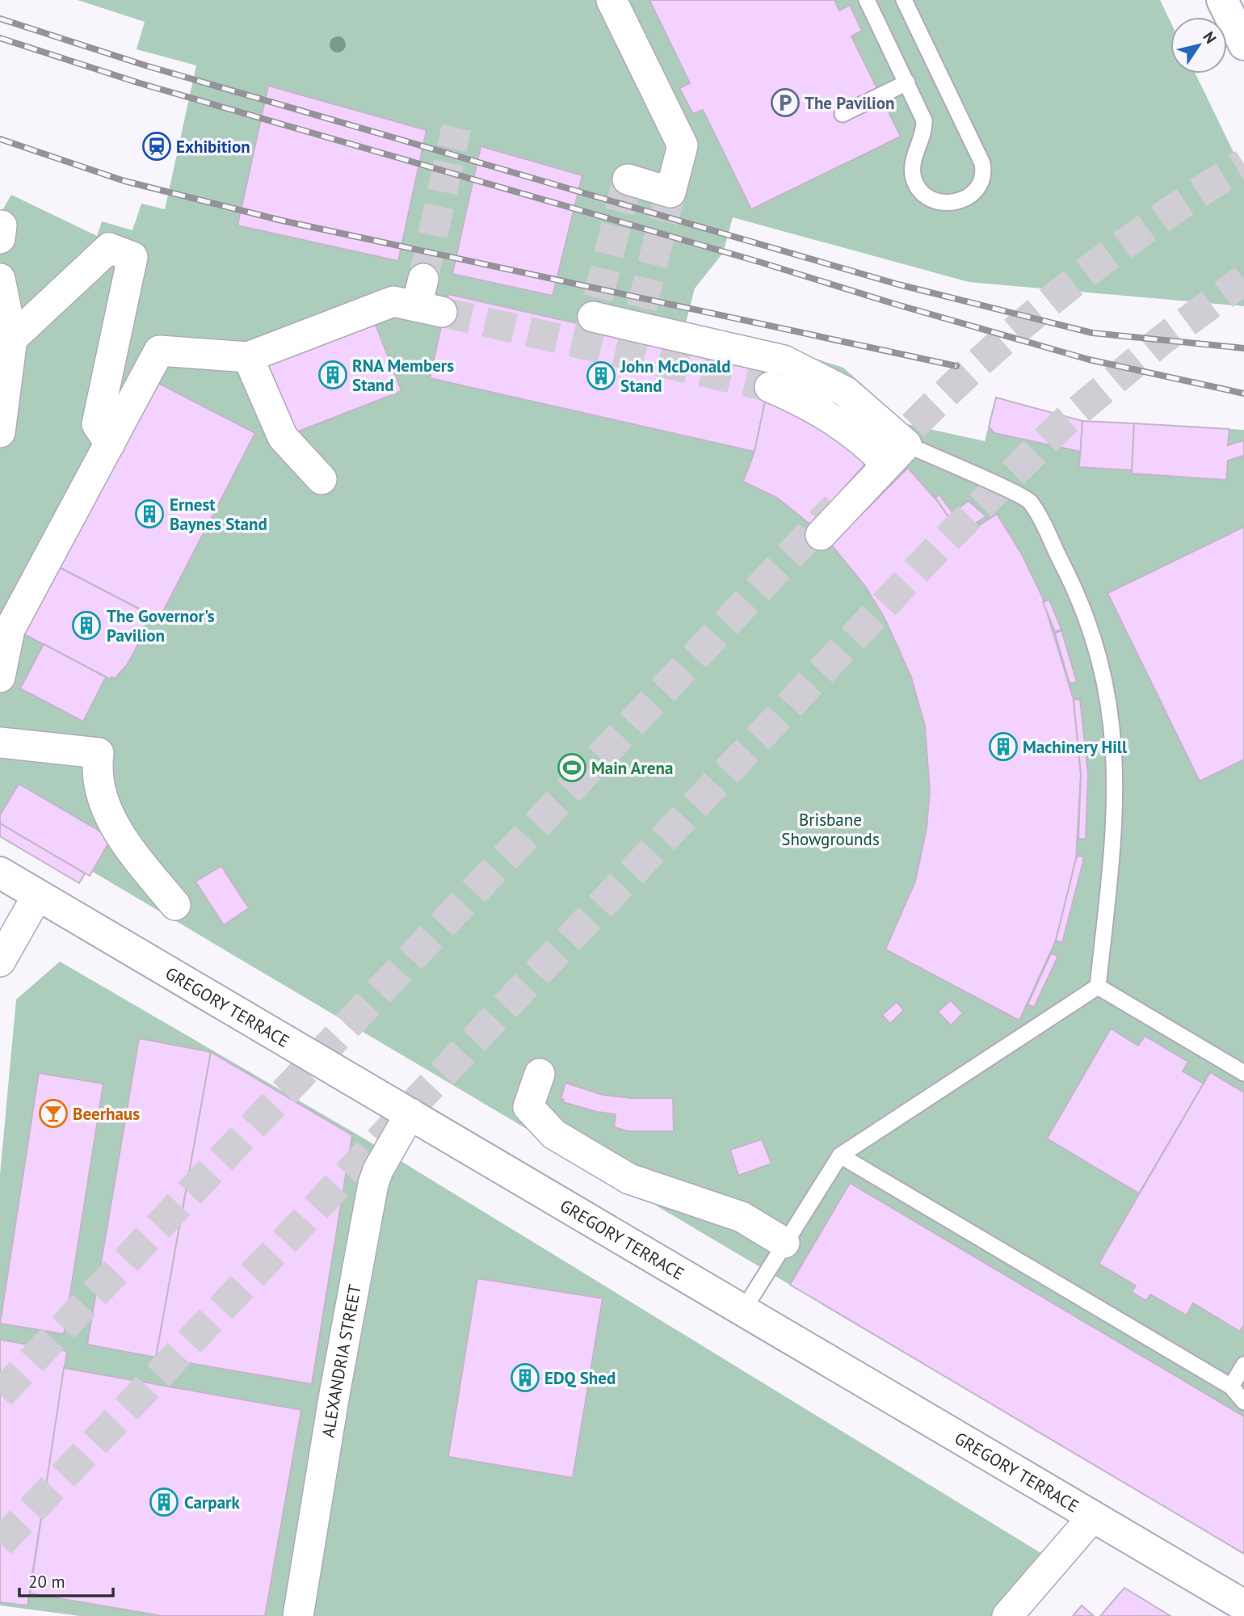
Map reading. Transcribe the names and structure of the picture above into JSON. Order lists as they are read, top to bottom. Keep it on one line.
{"streets":{"main road":["GREGORY TERRACE"],"street":["ALEXANDRIA STREET"]},"crossings":[["GREGORY TERRACE","ALEXANDRIA STREET"]],"parks":["Brisbane Showgrounds"],"places":{"parking":["The Pavilion"],"station":["Exhibition"],"building":["RNA Members Stand","John McDonald Stand","Ernest Baynes Stand","The Governor's Pavilion","Machinery Hill","EDQ Shed","Carpark"],"sports":["Main Arena"],"bar":["Beerhaus"]},"scale_bar":"20 m","north":"top right"}
